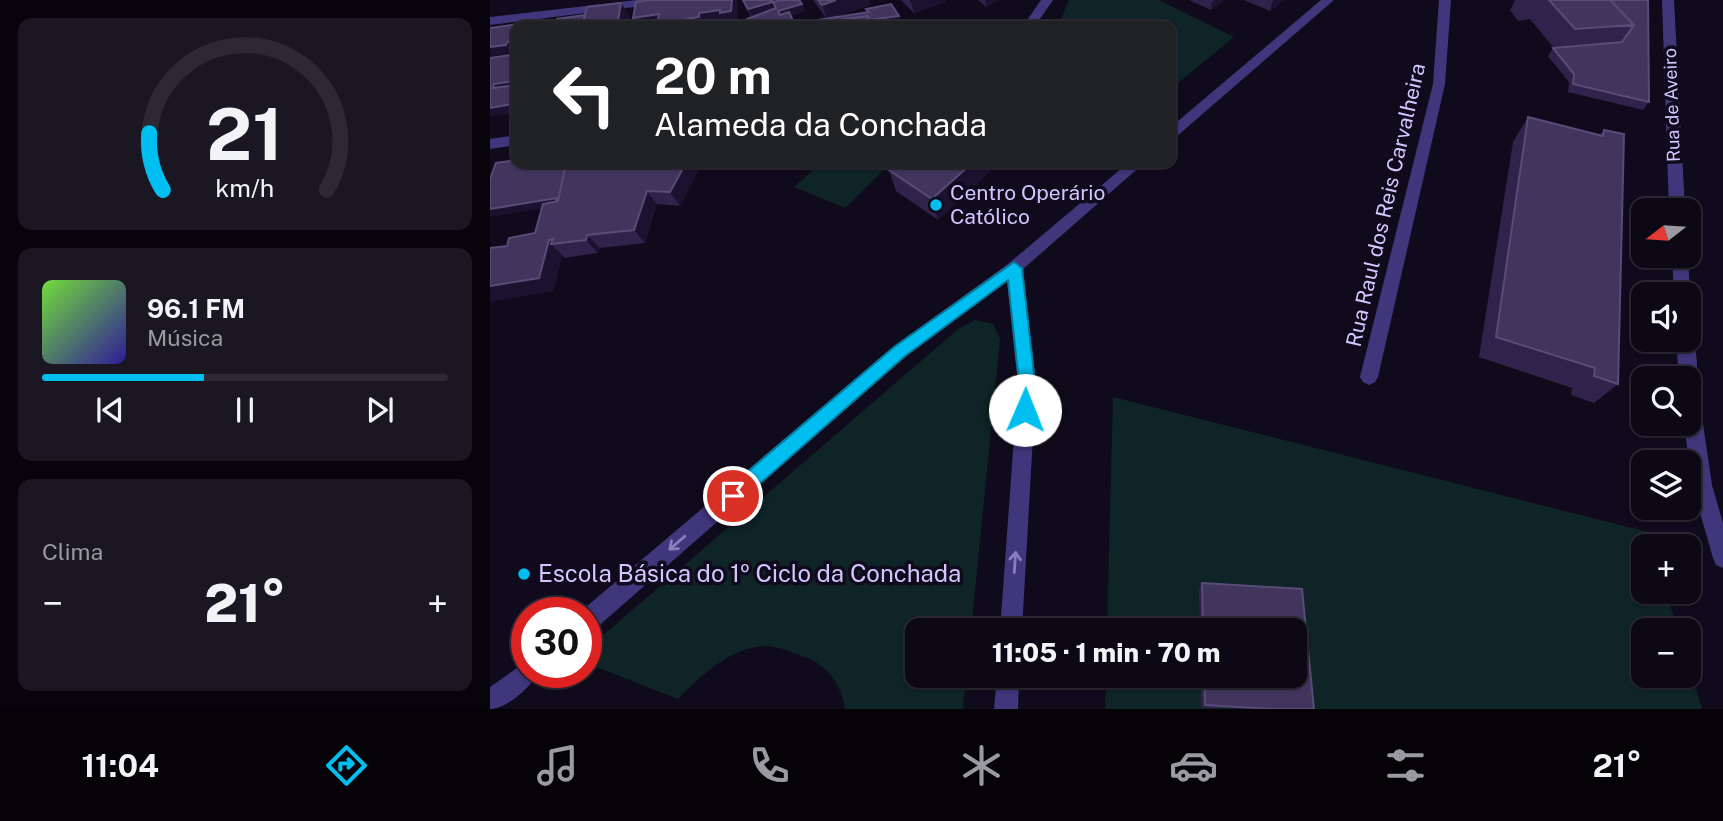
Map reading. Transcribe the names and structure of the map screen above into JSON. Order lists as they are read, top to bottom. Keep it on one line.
{"streets":{"street":["Rua de Aveiro","Rua Raul dos Reis Carvalheira"]},"places":["Centro Operário Católico","Escola Básica do 1º Ciclo da Conchada"],"north":"left","page":{"turn":["20 m","Alameda da Conchada"],"map_buttons":["+","−"],"song":["96.1 FM","Música"],"tile":"Clima","heat":["−","21°","+"],"limit":"30","trip":"11:05 · 1 min · 70 m","tabs":["11:04","21°"],"gauge":["21","km/h"]}}
